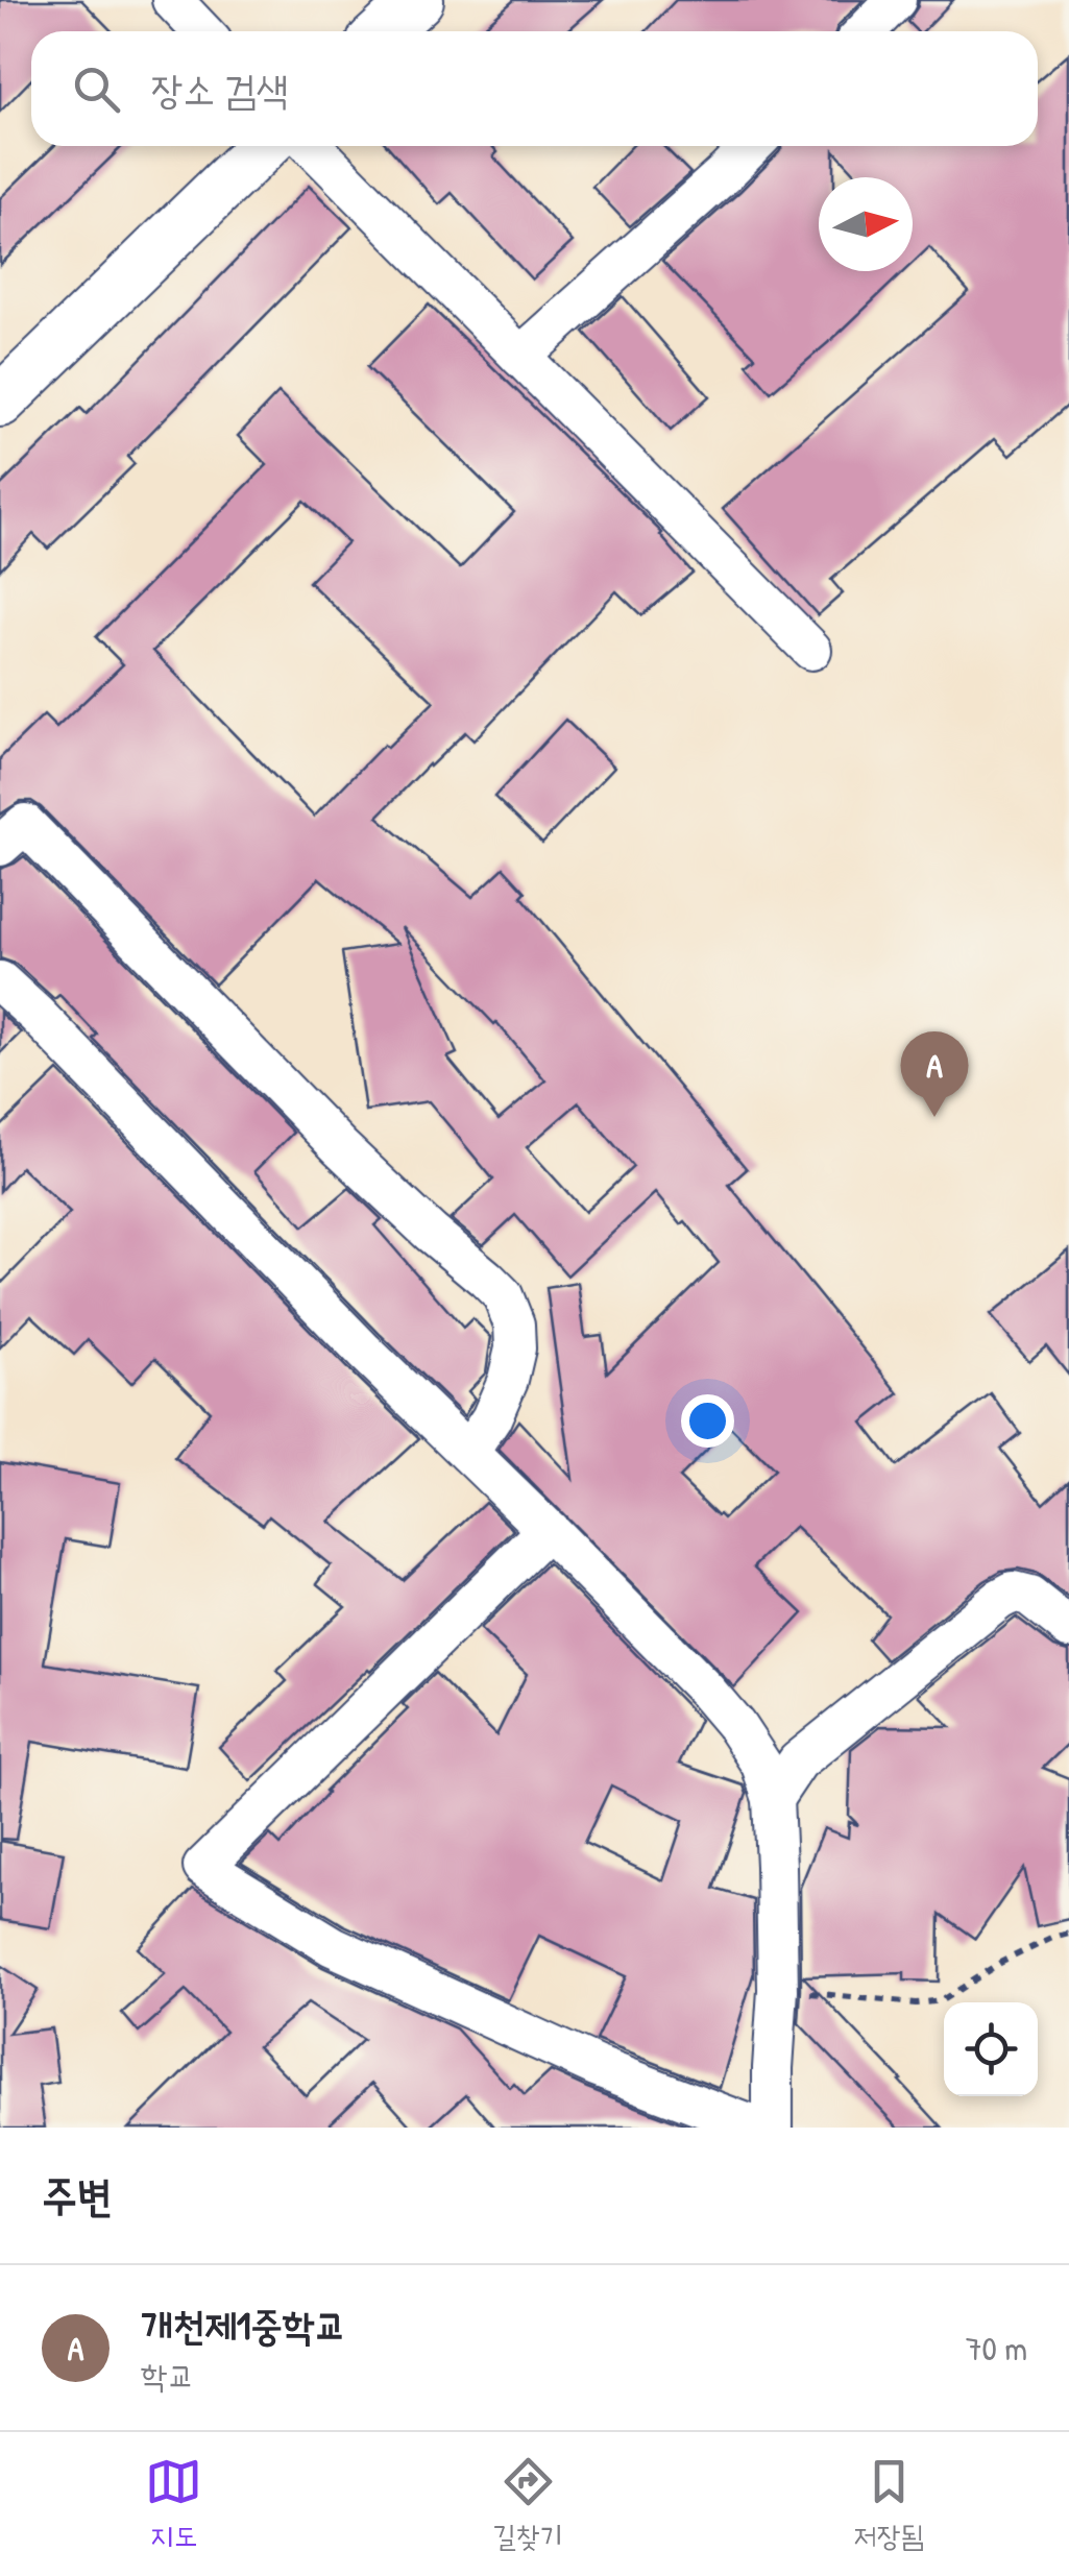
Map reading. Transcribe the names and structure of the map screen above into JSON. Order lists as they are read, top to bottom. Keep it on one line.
{"north":"right","page":{"search":"장소 검색","pins":"A","heading":"주변","list":[{"mark":"A","name":"개천제1중학교","note":"학교","value":"70 m"}],"nav":["지도","길찾기","저장됨"]}}
